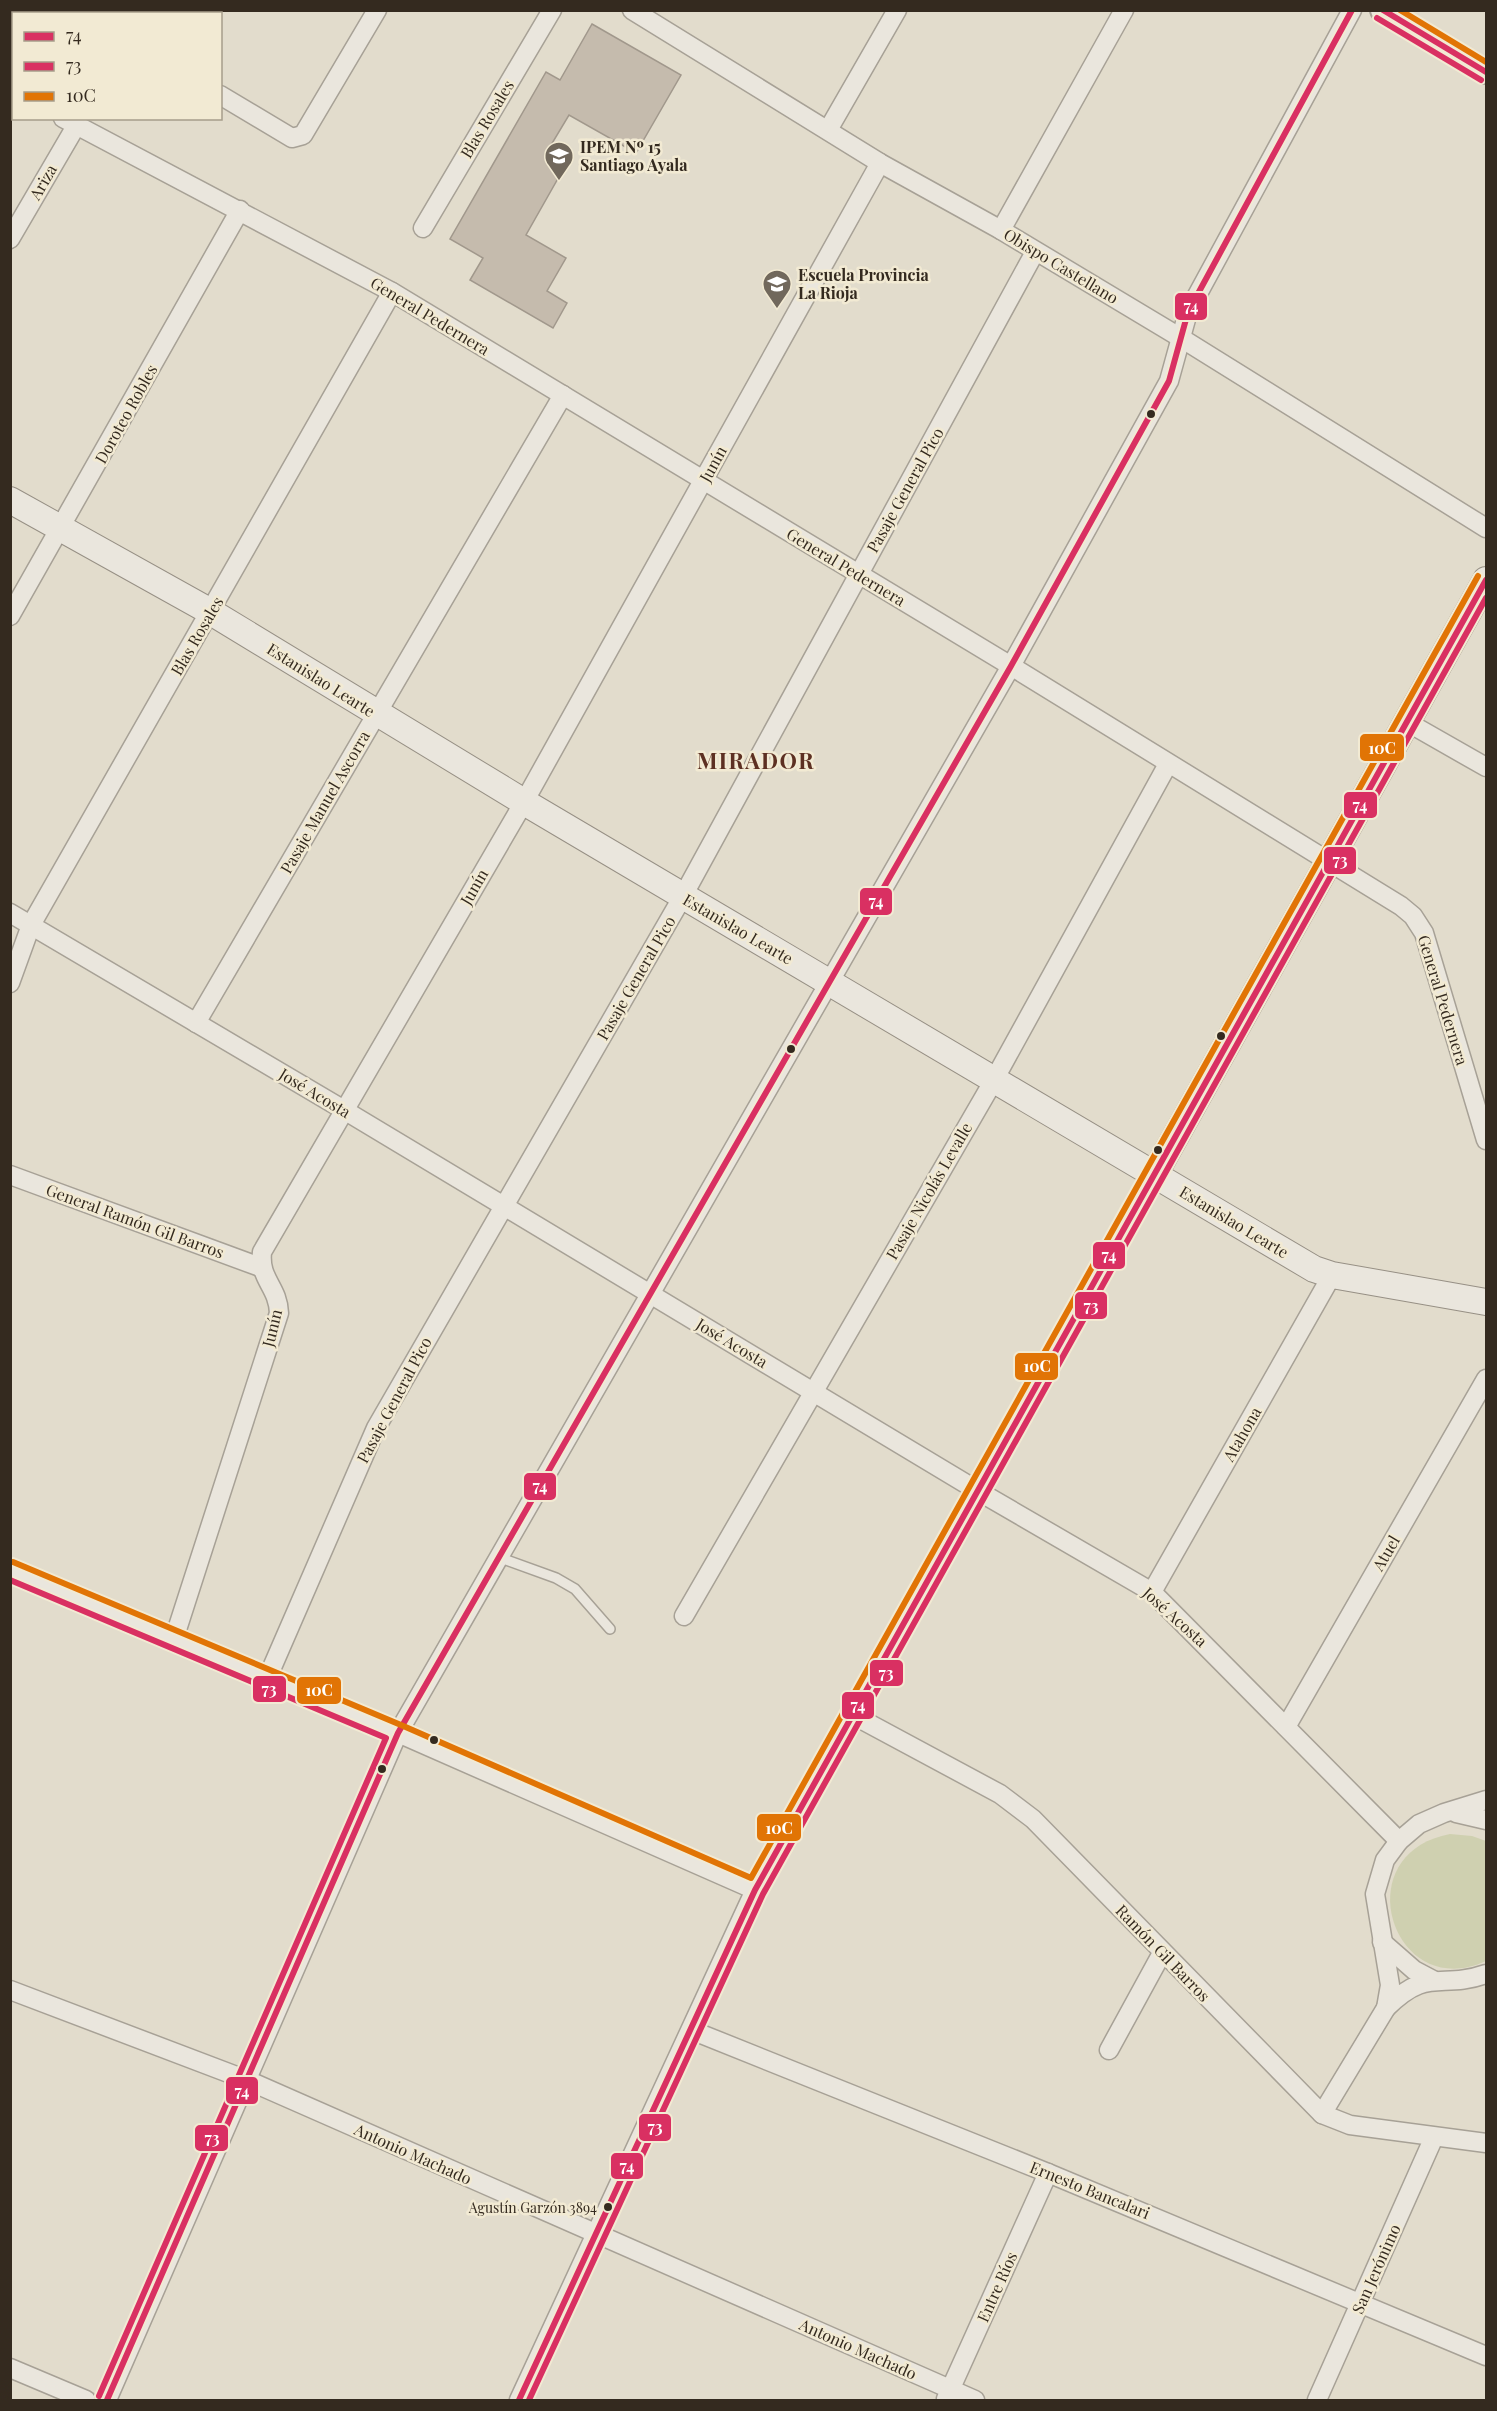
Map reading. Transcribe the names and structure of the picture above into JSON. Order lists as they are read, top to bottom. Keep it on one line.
{"streets":{"main road":["Estanislao Learte"],"street":["Blas Rosales","Ariza","Obispo Castellano","General Pedernera","Doroteo Robles","Junín","Pasaje General Pico","Pasaje Manuel Ascorra","José Acosta","Pasaje Nicolás Levalle","General Ramón Gil Barros","Atahona","Atuel","Ramón Gil Barros","Antonio Machado","Ernesto Bancalari","San Jerónimo","Entre Ríos"]},"crossings":[["Blas Rosales","General Pedernera"],["Blas Rosales","Estanislao Learte"],["Blas Rosales","José Acosta"],["Ariza","General Pedernera"],["Obispo Castellano","Junín"],["Obispo Castellano","Pasaje General Pico"],["General Pedernera","Doroteo Robles"],["General Pedernera","Junín"],["General Pedernera","Pasaje General Pico"],["General Pedernera","Pasaje Manuel Ascorra"],["General Pedernera","Pasaje Nicolás Levalle"],["Doroteo Robles","Estanislao Learte"],["Junín","Estanislao Learte"],["Junín","José Acosta"],["Junín","General Ramón Gil Barros"],["Pasaje General Pico","Estanislao Learte"],["Pasaje General Pico","José Acosta"],["Estanislao Learte","Pasaje Manuel Ascorra"],["Estanislao Learte","Pasaje Nicolás Levalle"],["Estanislao Learte","Atahona"],["Pasaje Manuel Ascorra","José Acosta"],["José Acosta","Pasaje Nicolás Levalle"],["José Acosta","Atahona"],["José Acosta","Atuel"],["Ramón Gil Barros","San Jerónimo"],["Antonio Machado","Entre Ríos"],["Ernesto Bancalari","San Jerónimo"],["Ernesto Bancalari","Entre Ríos"]],"districts":["MIRADOR"],"places":{"school or university":["IPEM Nº 15 Santiago Ayala","Escuela Provincia La Rioja"],"other":["Agustín Garzón 3894"]},"lines":["transit line 74","transit line 10C","transit line 73"],"legend":["74","73","10C"]}
